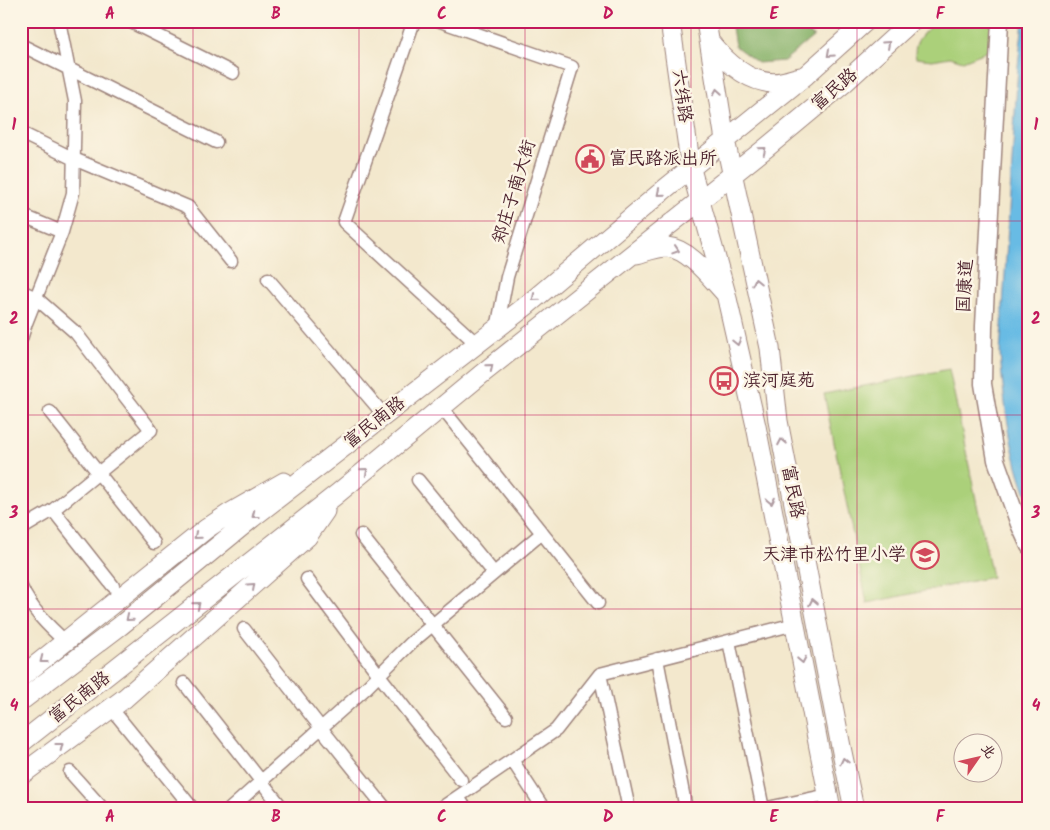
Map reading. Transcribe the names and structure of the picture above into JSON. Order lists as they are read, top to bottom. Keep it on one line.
{"streets":{"main road":["富民路","六纬路","富民南路"],"street":["郑庄子南大街","国康道"]},"crossings":[["富民路","六纬路"],["富民路","富民南路"],["六纬路","富民南路"],["郑庄子南大街","富民南路"]],"places":{"public building":["富民路派出所"],"bus stop":["滨河庭苑"],"school or university":["天津市松竹里小学"]},"north":"top right","grid":{"columns":["A","B","C","D","E","F"],"rows":["1","2","3","4"]}}
